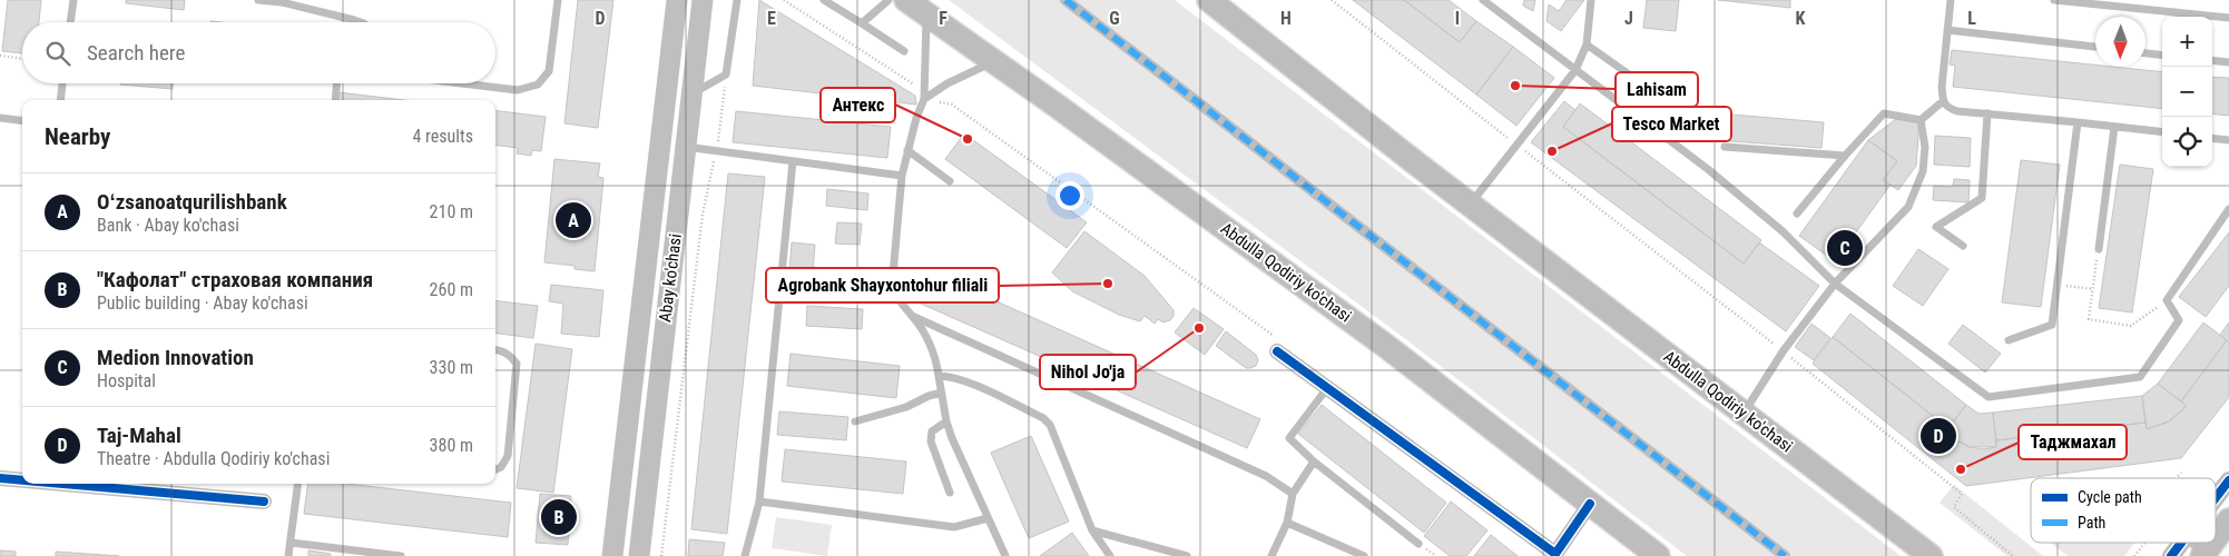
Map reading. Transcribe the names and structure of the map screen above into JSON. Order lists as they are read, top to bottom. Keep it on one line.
{"streets":{"main road":["Abdulla Qodiriy ko'chasi","Abay ko'chasi"]},"places":["Lahisam","Антекс","Tesco Market","Agrobank Shayxontohur filiali","Nihol Jo'ja","Таджмахал"],"legend":["Cycle path","Path"],"north":"bottom","page":{"map_buttons":["+","−"],"search":"Search here","heading":["Nearby","4 results"],"list":[{"mark":"A","name":"Oʻzsanoatqurilishbank","note":"Bank · Abay ko'chasi","value":"210 m"},{"mark":"B","name":"\"Кафолат\" страховая компания","note":"Public building · Abay ko'chasi","value":"260 m"},{"mark":"C","name":"Medion Innovation","note":"Hospital","value":"330 m"},{"mark":"D","name":"Taj-Mahal","note":"Theatre · Abdulla Qodiriy ko'chasi","value":"380 m"}],"pins":["A","C","D","B"]},"grid":{"columns":["D","E","F","G","H","I","J","K","L"]}}
